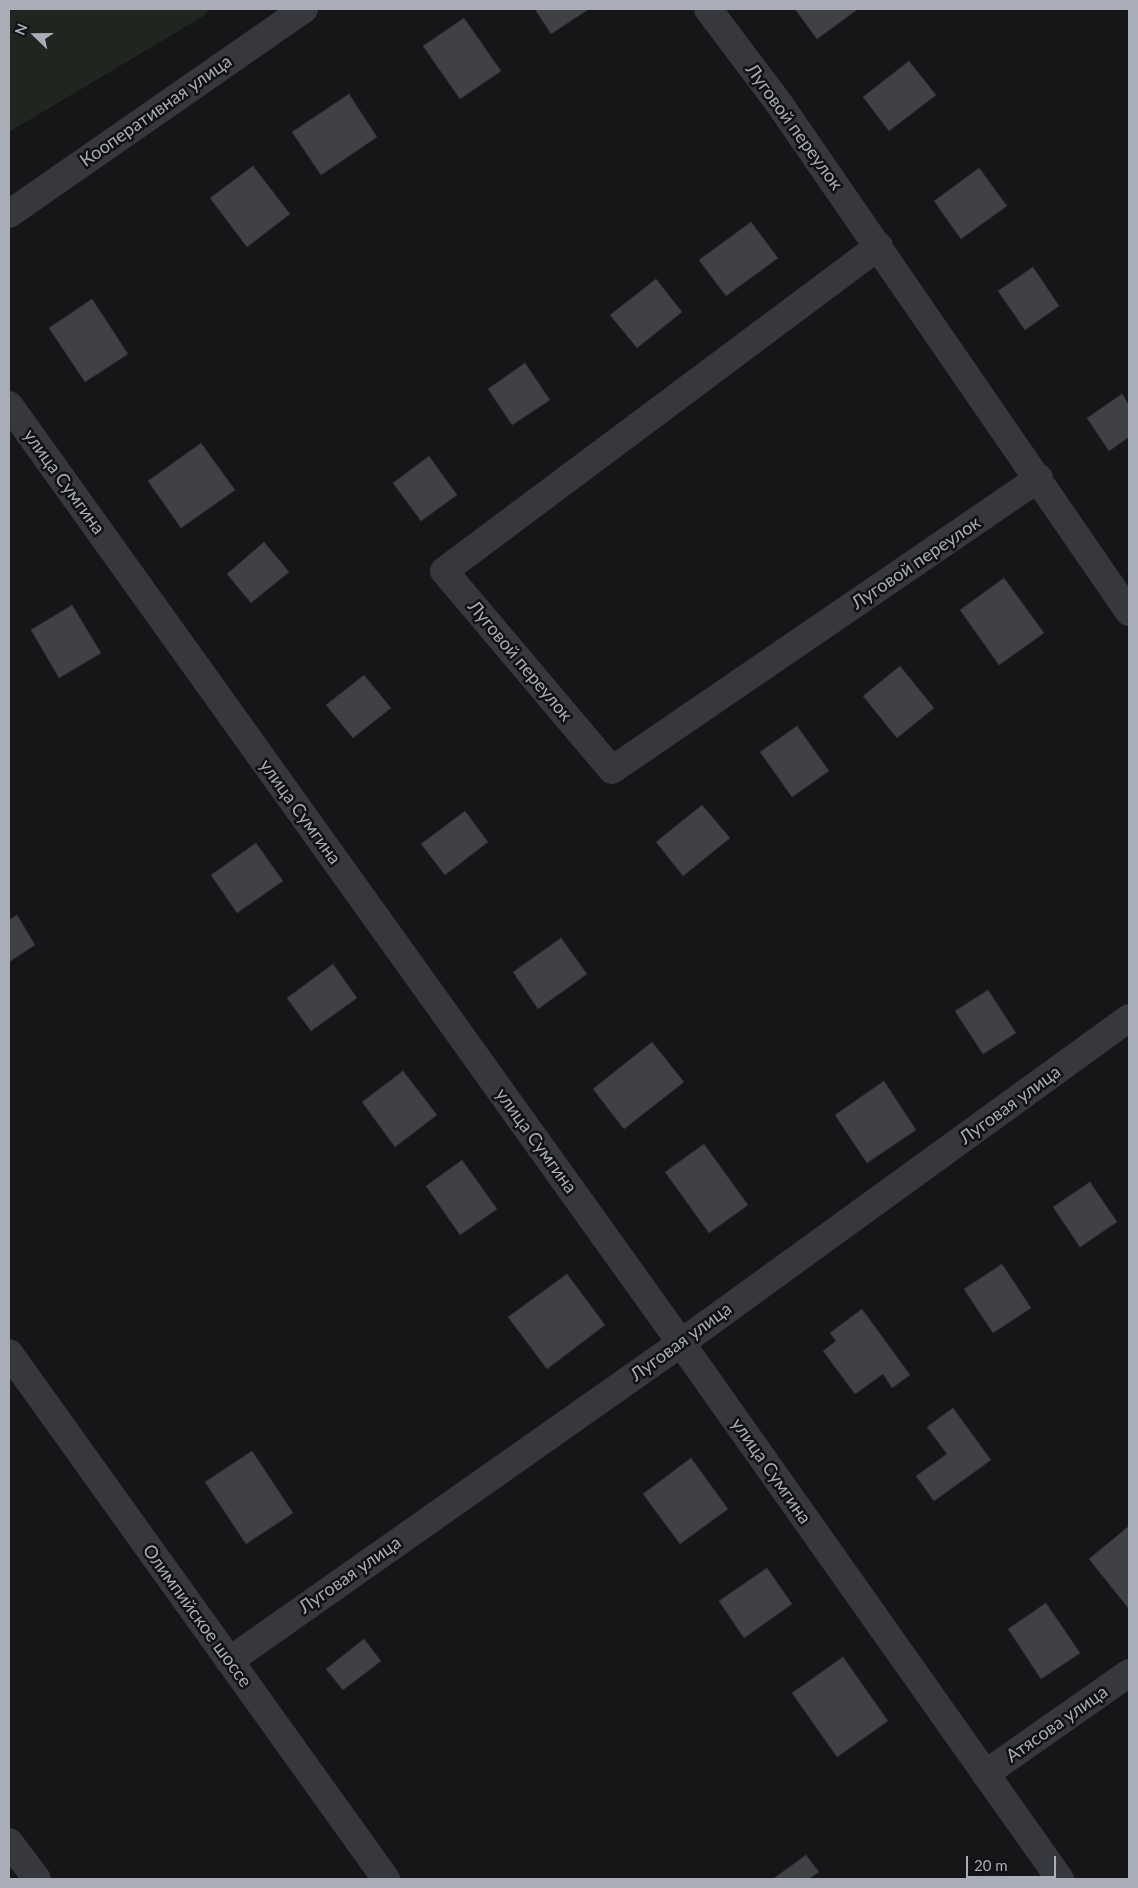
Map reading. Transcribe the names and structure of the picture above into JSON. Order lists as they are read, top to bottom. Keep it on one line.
{"streets":{"street":["Кооперативная улица","Луговой переулок","улица Сумгина","Луговая улица","Олимпийское шоссе","Атясова улица"]},"crossings":[["улица Сумгина","Луговая улица"],["улица Сумгина","Атясова улица"],["Луговая улица","Олимпийское шоссе"]],"scale_bar":"20 m","north":"left"}
